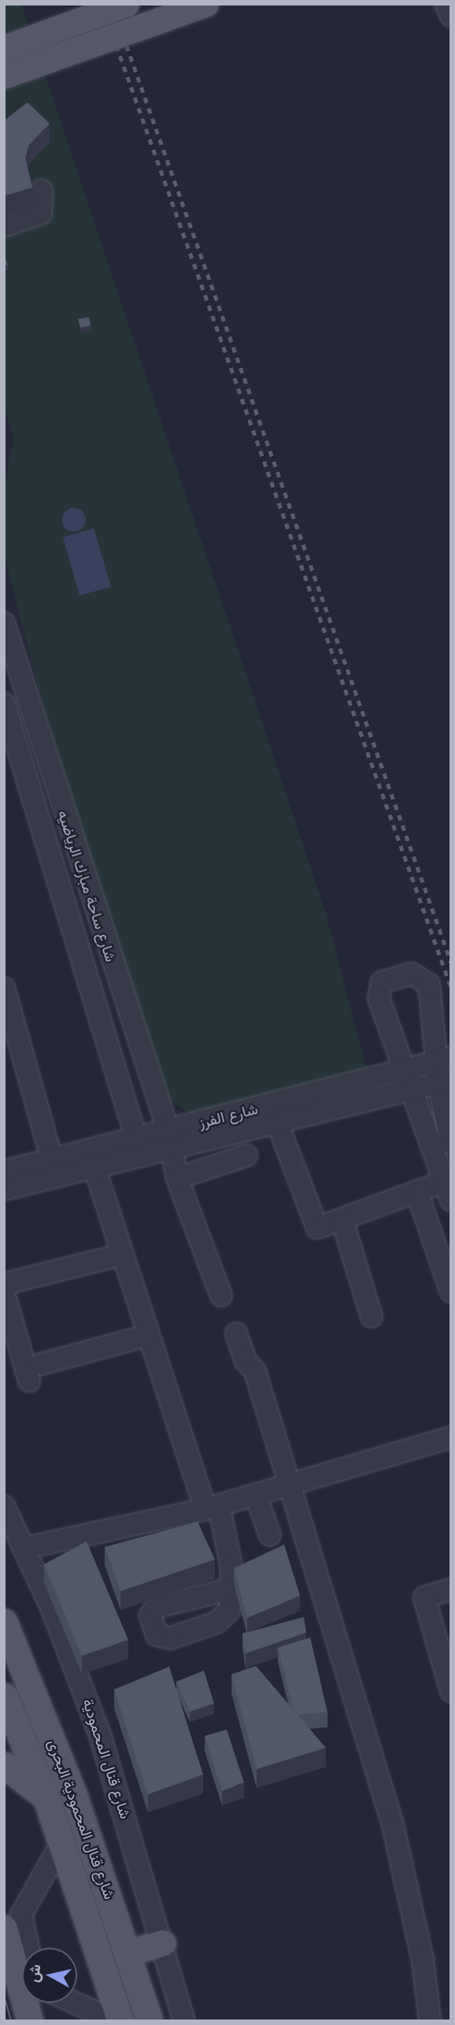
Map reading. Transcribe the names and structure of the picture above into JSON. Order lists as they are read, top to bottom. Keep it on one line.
{"streets":{"main road":["شارع قنال المحمودية البحرى"],"street":["شارع ساحة مبارك الرياضيه","شارع الفرز","شارع قنال المحمودية"]},"crossings":[["شارع ساحة مبارك الرياضيه","شارع الفرز"]],"north":"left"}
